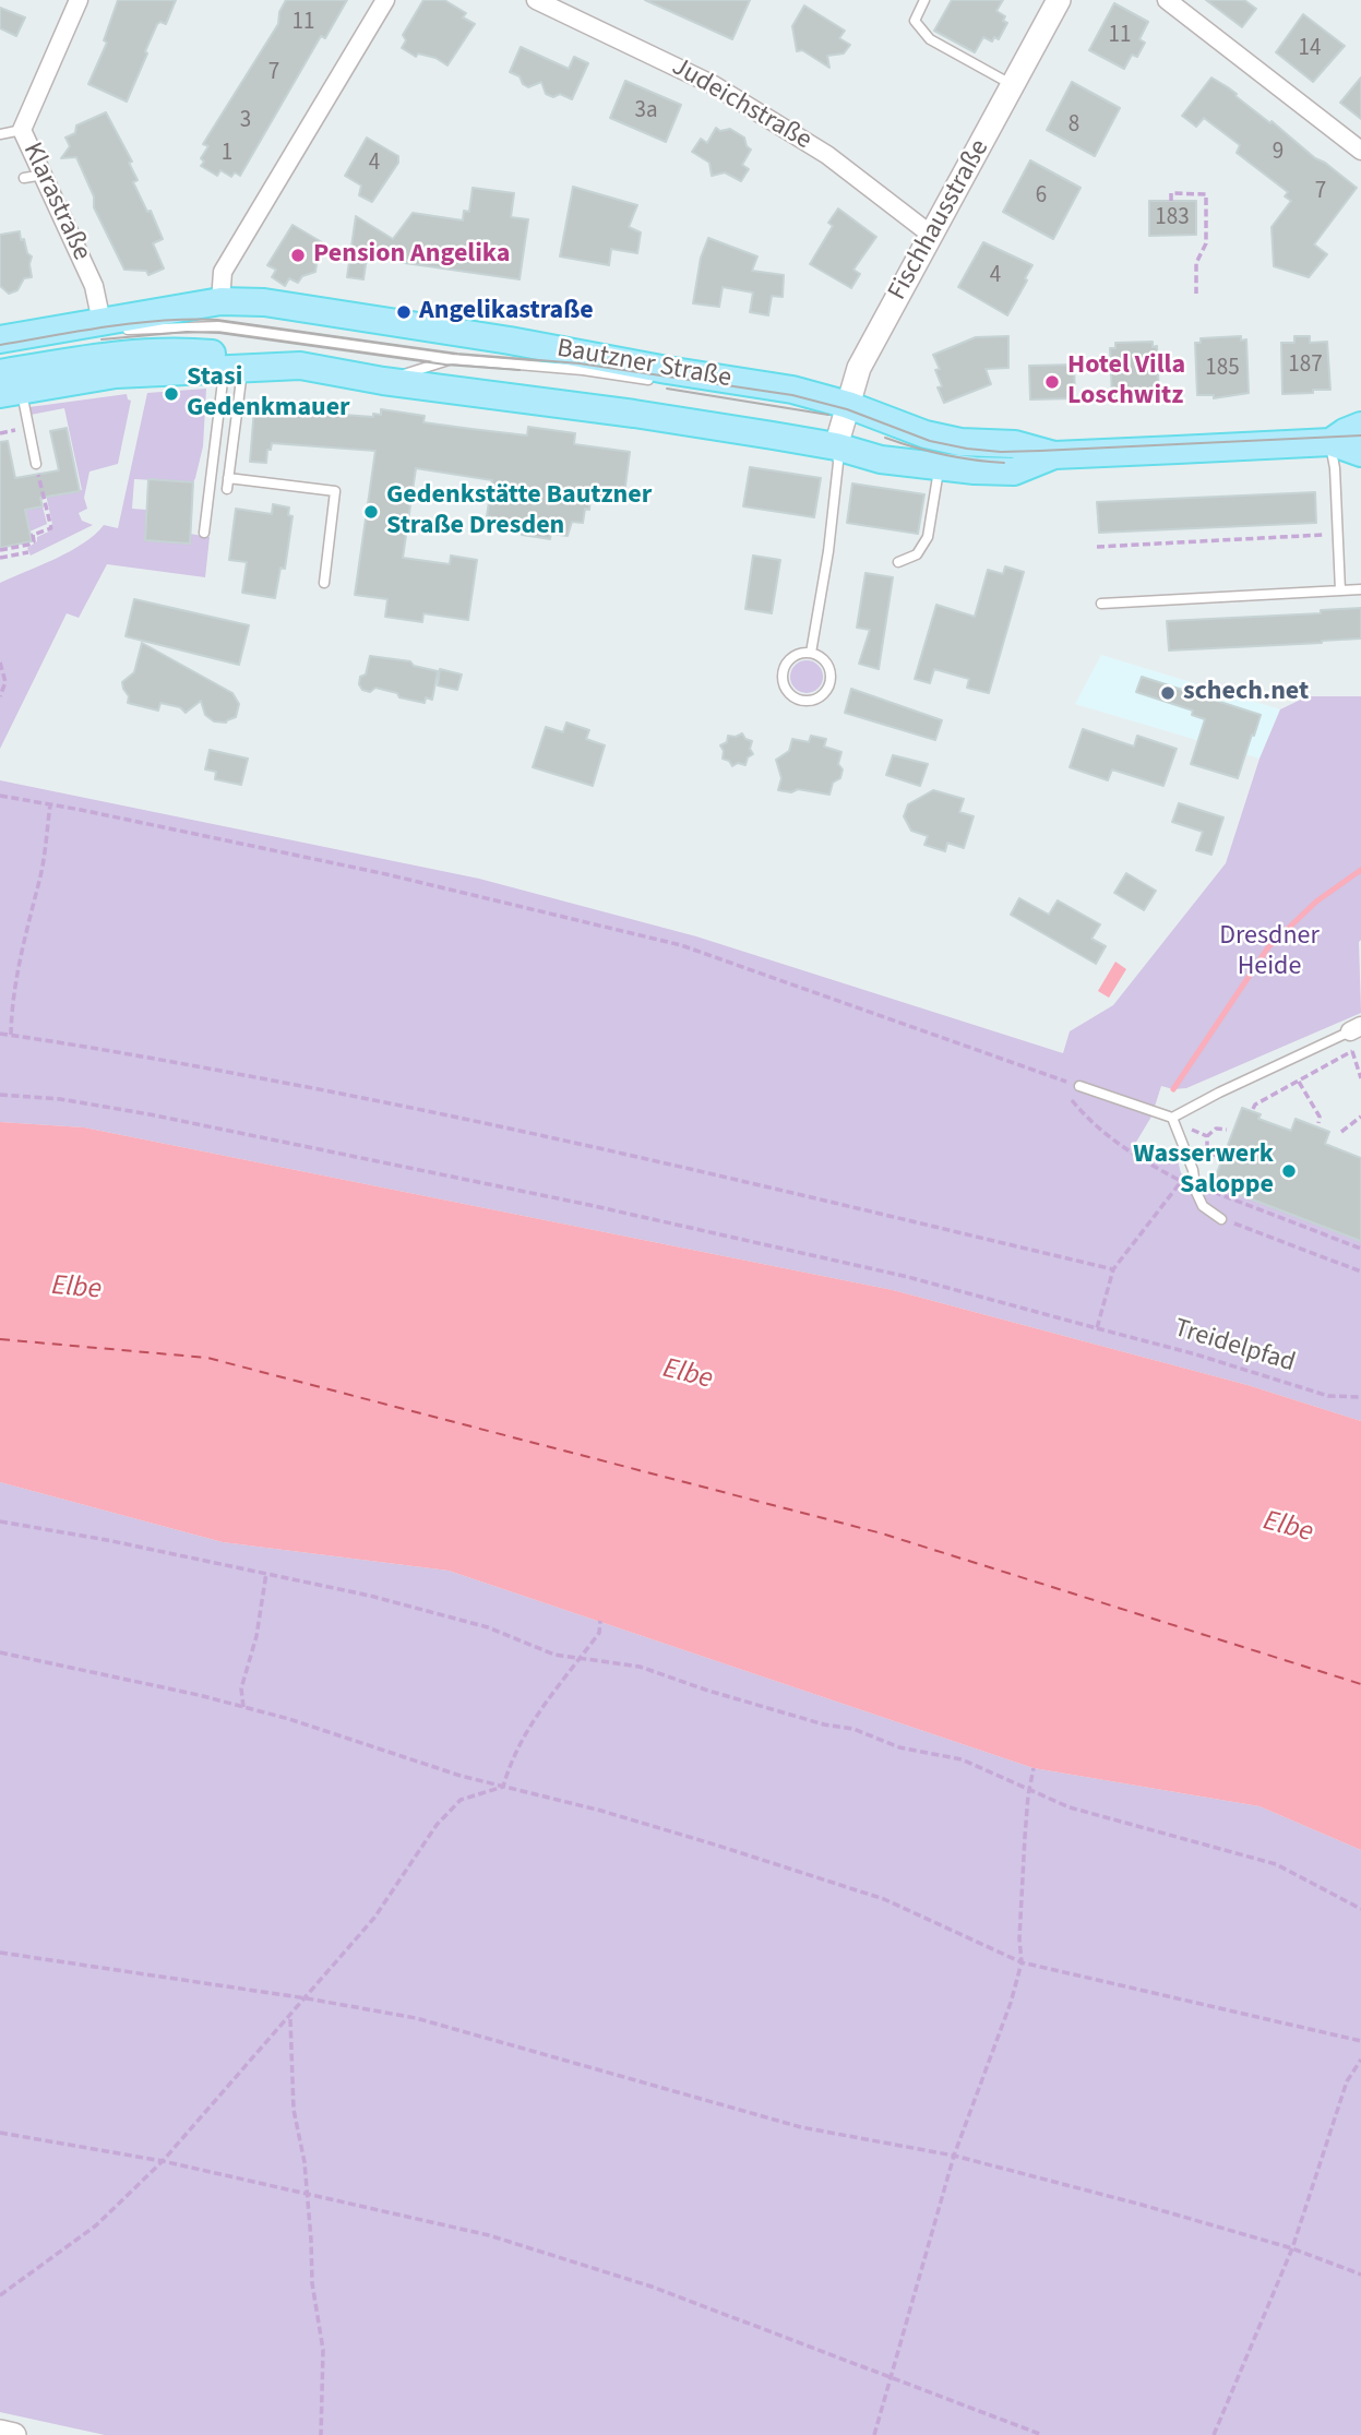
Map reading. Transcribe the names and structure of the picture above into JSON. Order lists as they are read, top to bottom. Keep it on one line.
{"streets":{"main road":["Fischhausstraße","Bautzner Straße"],"street":["Judeichstraße","Klarastraße"],"path":["Treidelpfad"]},"crossings":[["Judeichstraße","Fischhausstraße"],["Klarastraße","Bautzner Straße"],["Fischhausstraße","Bautzner Straße"]],"water":["Elbe"],"parks":["Dresdner Heide"],"places":["Pension Angelika","Angelikastraße","Hotel Villa Loschwitz","Stasi Gedenkmauer","Gedenkstätte Bautzner Straße Dresden","schech.net","Wasserwerk Saloppe"],"house_numbers":["11","11","14","7","3a","3","8","9","1","4","7","6","183","4","187","185"]}
